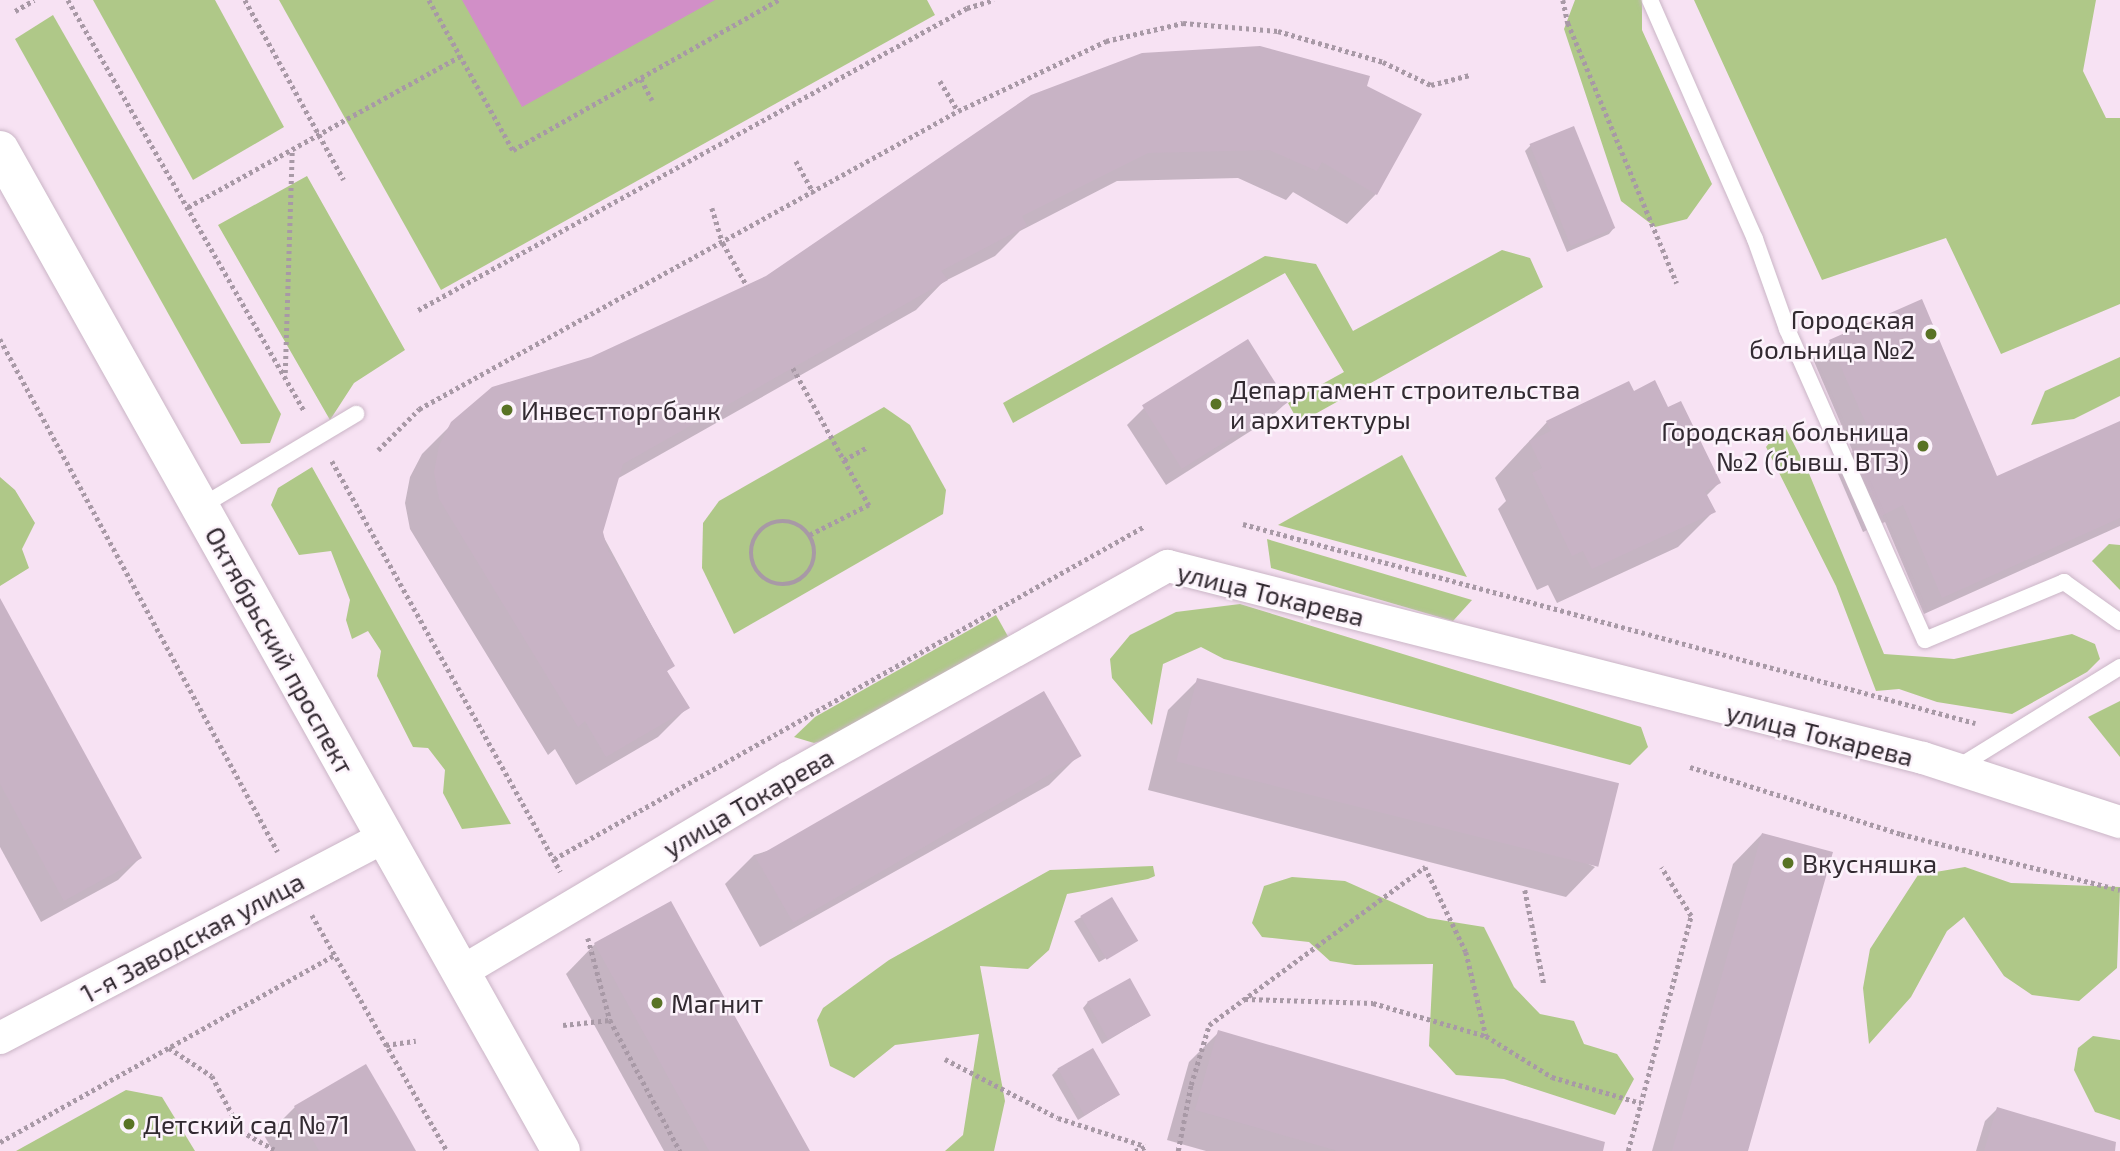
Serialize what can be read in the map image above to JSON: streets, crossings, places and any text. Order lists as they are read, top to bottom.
{
  "streets": {
    "main road": ["Октябрьский проспект"],
    "street": ["улица Токарева", "1-я Заводская улица"]
  },
  "crossings": [
    ["улица Токарева", "Октябрьский проспект"],
    ["Октябрьский проспект", "1-я Заводская улица"]
  ],
  "places": [
    "Городская больница №2",
    "Департамент строительства и архитектуры",
    "Инвестторгбанк",
    "Городская больница №2 (бывш. ВТЗ)",
    "Вкусняшка",
    "Магнит",
    "Детский сад №71"
  ]
}
